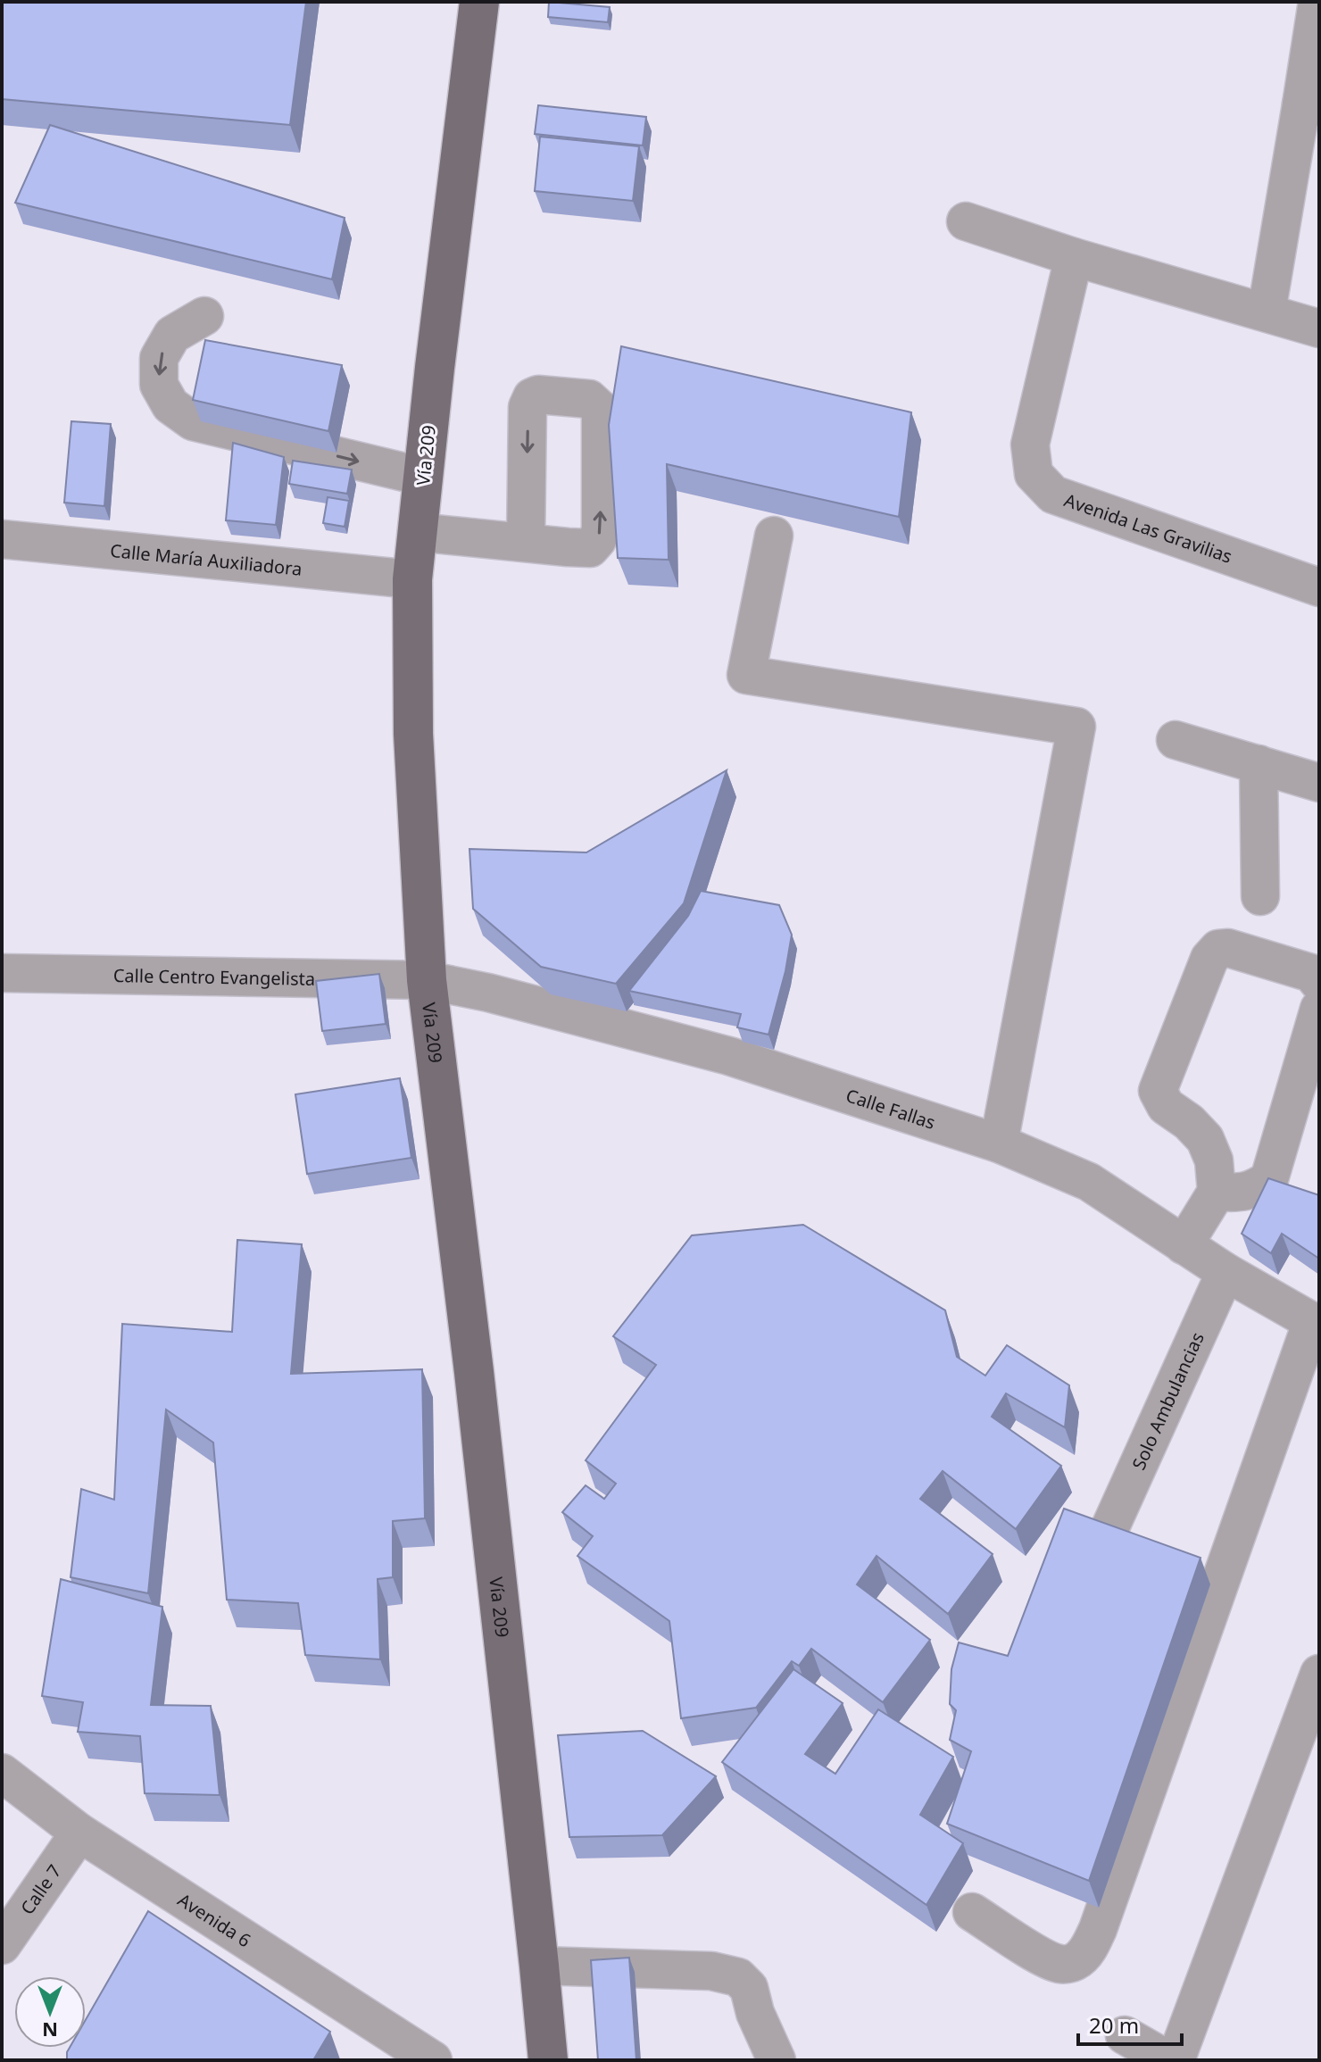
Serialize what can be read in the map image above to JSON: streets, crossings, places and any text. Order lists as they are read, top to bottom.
{
  "streets": {
    "main road": ["Vía 209"],
    "street": [
      "Avenida Las Gravilias",
      "Calle María Auxiliadora",
      "Calle Centro Evangelista",
      "Calle Fallas",
      "Solo Ambulancias",
      "Calle 7",
      "Avenida 6"
    ]
  },
  "crossings": [
    ["Vía 209", "Calle María Auxiliadora"],
    ["Vía 209", "Calle Centro Evangelista"],
    ["Vía 209", "Calle Fallas"],
    ["Calle Centro Evangelista", "Calle Fallas"],
    ["Calle Fallas", "Solo Ambulancias"],
    ["Calle 7", "Avenida 6"]
  ],
  "scale_bar": "20 m",
  "north": "bottom"
}
